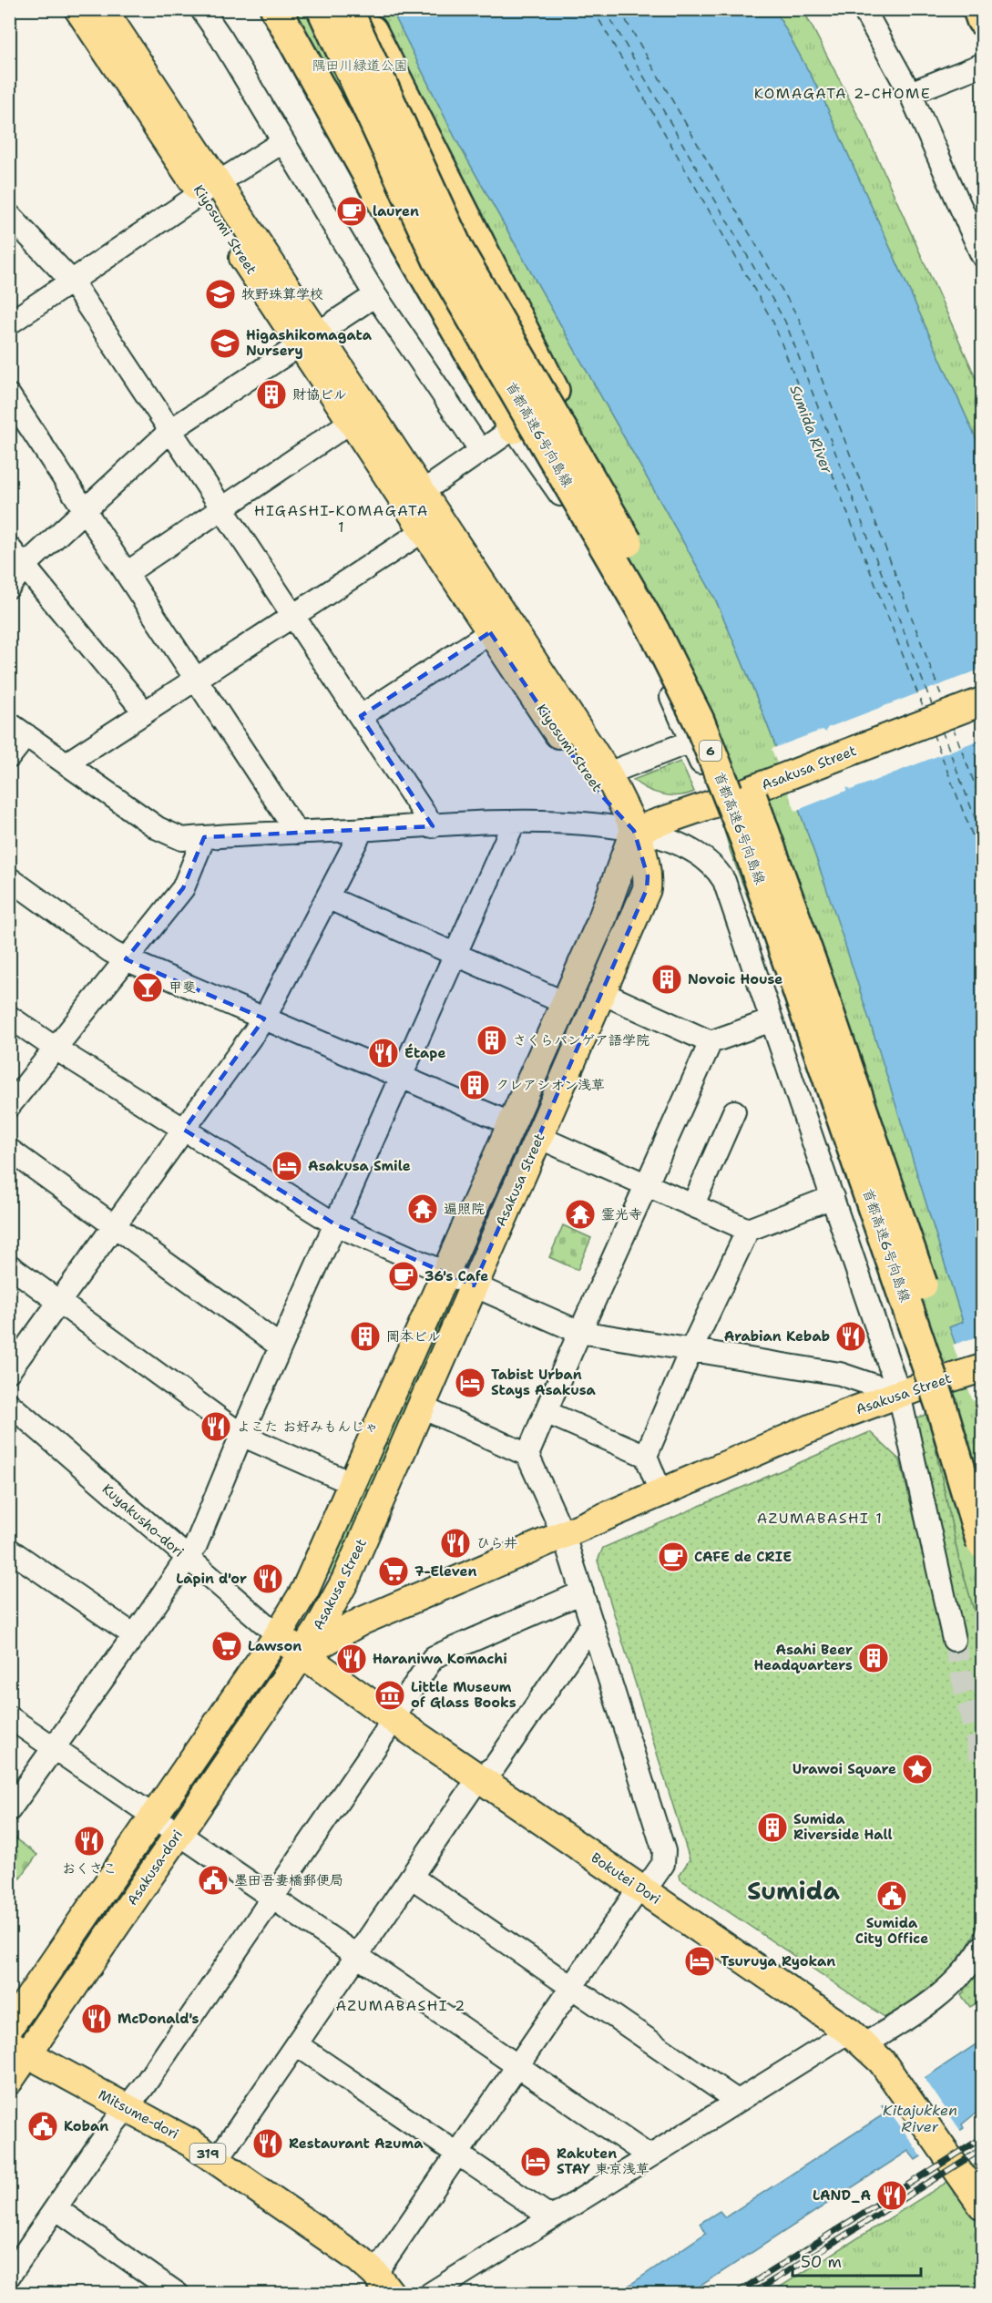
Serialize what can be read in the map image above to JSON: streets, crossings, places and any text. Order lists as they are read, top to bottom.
{
  "streets": {
    "highway": ["首都高速6号向島線", "6"],
    "main road": [
      "Kiyosumi Street",
      "Asakusa Street",
      "Asakusa-dori",
      "Bokutei Dori",
      "Mitsume-dori",
      "319"
    ],
    "street": ["Kuyakusho-dori"]
  },
  "crossings": [
    ["Kiyosumi Street", "Asakusa Street"],
    ["Asakusa Street", "Kuyakusho-dori"],
    ["Asakusa Street", "Asakusa-dori"],
    ["Asakusa Street", "Bokutei Dori"],
    ["Kuyakusho-dori", "Bokutei Dori"],
    ["Asakusa-dori", "Bokutei Dori"],
    ["Asakusa-dori", "Mitsume-dori"]
  ],
  "districts": [
    "KOMAGATA 2-CHOME",
    "HIGASHI-KOMAGATA 1",
    "AZUMABASHI 1",
    "Sumida",
    "AZUMABASHI 2"
  ],
  "water": ["Sumida River", "Kitajukken River"],
  "parks": ["隅田川緑道公園"],
  "places": {
    "cafe": ["lauren", "36's Cafe", "CAFE de CRIE"],
    "school or university": ["牧野珠算学校", "Higashikomagata Nursery"],
    "building": [
      "財協ビル",
      "Novoic House",
      "さくらパンゲア語学院",
      "クレアシオン浅草",
      "岡本ビル",
      "Asahi Beer Headquarters",
      "Sumida Riverside Hall"
    ],
    "bar": ["甲斐"],
    "restaurant": [
      "Étape",
      "Arabian Kebab",
      "よこた お好みもんじゃ",
      "ひら井",
      "Lapin d'or",
      "Haraniwa Komachi",
      "おくさこ",
      "McDonald's",
      "Restaurant Azuma",
      "LAND_A"
    ],
    "hotel": [
      "Asakusa Smile",
      "Tabist Urban Stays Asakusa",
      "Tsuruya Ryokan",
      "Rakuten STAY 東京浅草"
    ],
    "temple": ["遍照院", "霊光寺"],
    "supermarket": ["7-Eleven", "Lawson"],
    "museum": ["Little Museum of Glass Books"],
    "place": ["Urawoi Square"],
    "public building": ["墨田吾妻橋郵便局", "Sumida City Office", "Koban"]
  },
  "scale_bar": "50 m"
}
